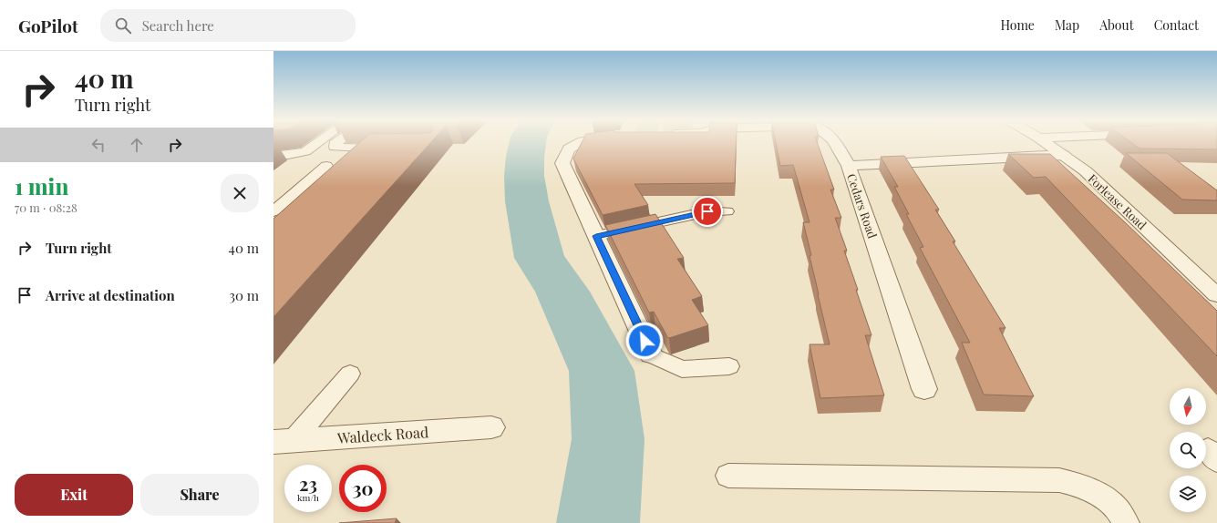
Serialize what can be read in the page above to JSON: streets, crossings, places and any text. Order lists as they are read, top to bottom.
{
  "streets": {
    "street": ["Forlease Road", "Cedars Road", "Waldeck Road"]
  },
  "crossings": [
    ["Forlease Road", "Cedars Road"]
  ],
  "north": "bottom",
  "page": {
    "header": "GoPilot",
    "search": "Search here",
    "nav": [
      "Home",
      "Map",
      "About",
      "Contact"
    ],
    "turn": ["40 m", "Turn right"],
    "heading": ["1 min", "70 m · 08:28"],
    "list": [
      {
        "name": "Turn right",
        "value": "40 m"
      },
      {
        "name": "Arrive at destination",
        "value": "30 m"
      }
    ],
    "speed": "23 km/h",
    "limit": "30",
    "buttons": ["Exit", "Share"]
  }
}
